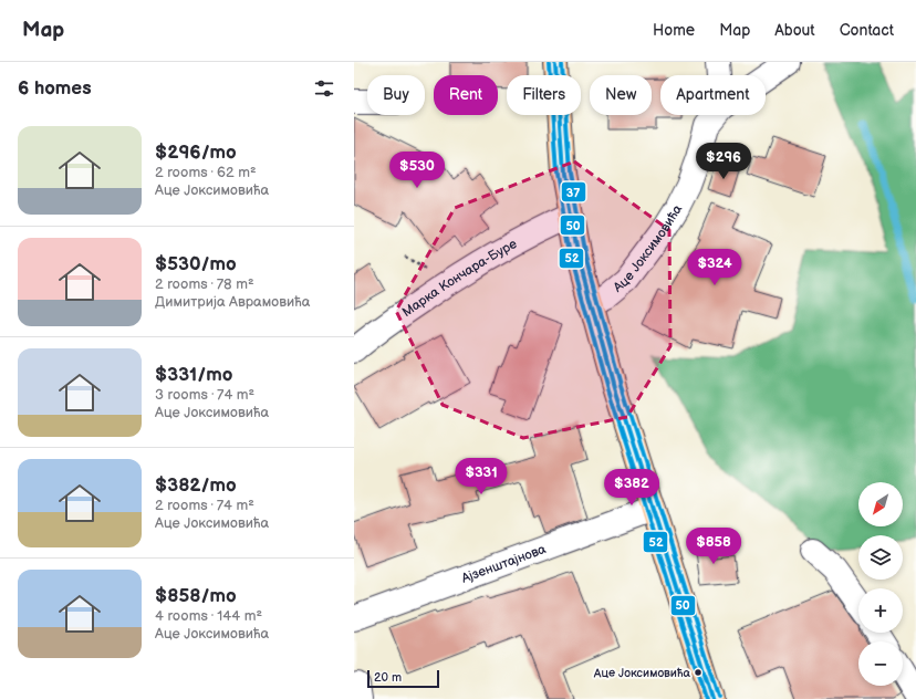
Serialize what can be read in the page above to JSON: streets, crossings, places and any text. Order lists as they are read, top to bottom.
{
  "streets": {
    "street": ["Аце Јоксимовића", "Марка Кончара-Буре", "Ајзенштајнова"]
  },
  "places": ["Аце Јоксимовића"],
  "lines": ["transit line 50", "transit line 52", "transit line 37"],
  "scale_bar": "20 m",
  "north": "bottom left",
  "page": {
    "header": "Map",
    "nav": [
      "Home",
      "Map",
      "About",
      "Contact"
    ],
    "heading": "6 homes",
    "chip": [
      "Buy",
      "Rent",
      "Filters",
      "New",
      "Apartment"
    ],
    "list": [
      {
        "name": "$296/mo",
        "note": "2 rooms · 62 m² · Аце Јоксимовића"
      },
      {
        "name": "$530/mo",
        "note": "2 rooms · 78 m² · Димитрија Аврамовића"
      },
      {
        "name": "$331/mo",
        "note": "3 rooms · 74 m² · Аце Јоксимовића"
      },
      {
        "name": "$382/mo",
        "note": "2 rooms · 74 m² · Аце Јоксимовића"
      },
      {
        "name": "$858/mo",
        "note": "4 rooms · 144 m² · Аце Јоксимовића"
      }
    ],
    "price": [
      "$296",
      "$530",
      "$324",
      "$331",
      "$382",
      "$858"
    ],
    "map_buttons": ["+", "−"],
    "scale": "20 m"
  }
}
